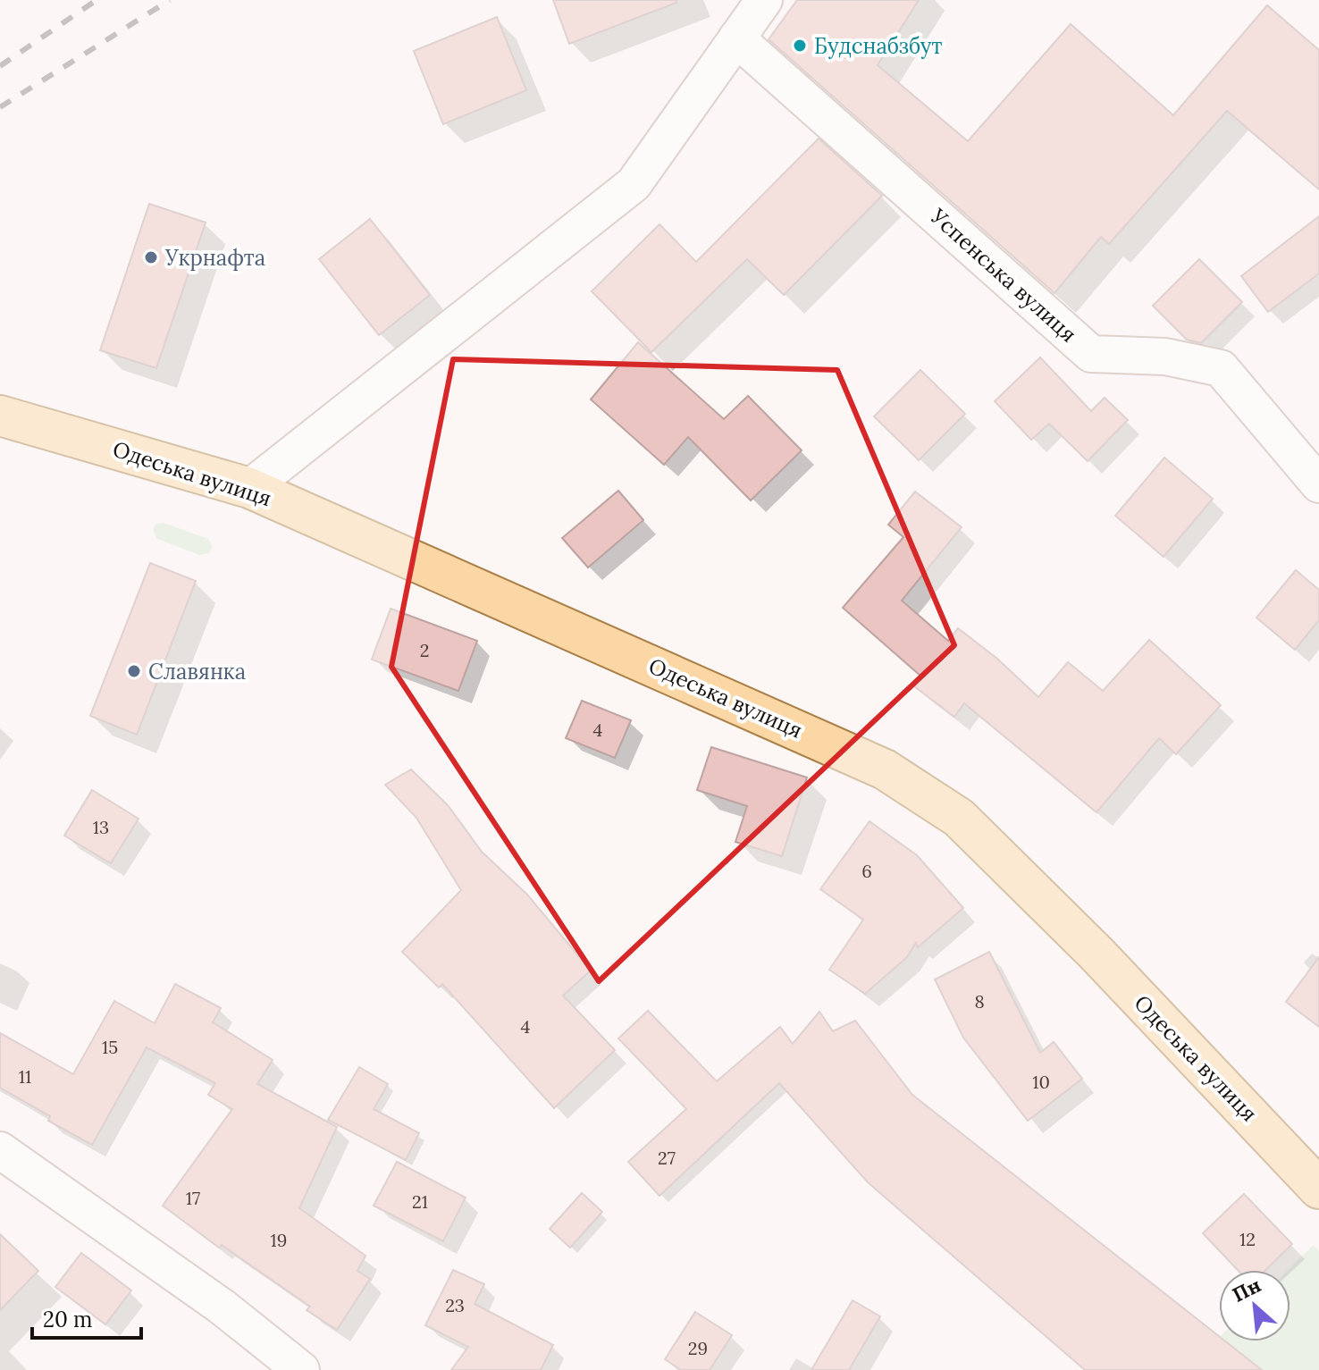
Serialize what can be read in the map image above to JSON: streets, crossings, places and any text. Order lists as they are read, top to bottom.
{
  "streets": {
    "main road": ["Одеська вулиця"],
    "street": ["Успенська вулиця"]
  },
  "places": ["Будснабзбут", "Укрнафта", "Славянка"],
  "house_numbers": [
    "2",
    "4",
    "13",
    "6",
    "8",
    "4",
    "15",
    "11",
    "10",
    "27",
    "17",
    "21",
    "12",
    "19",
    "23",
    "29"
  ],
  "scale_bar": "20 m",
  "north": "top left"
}
